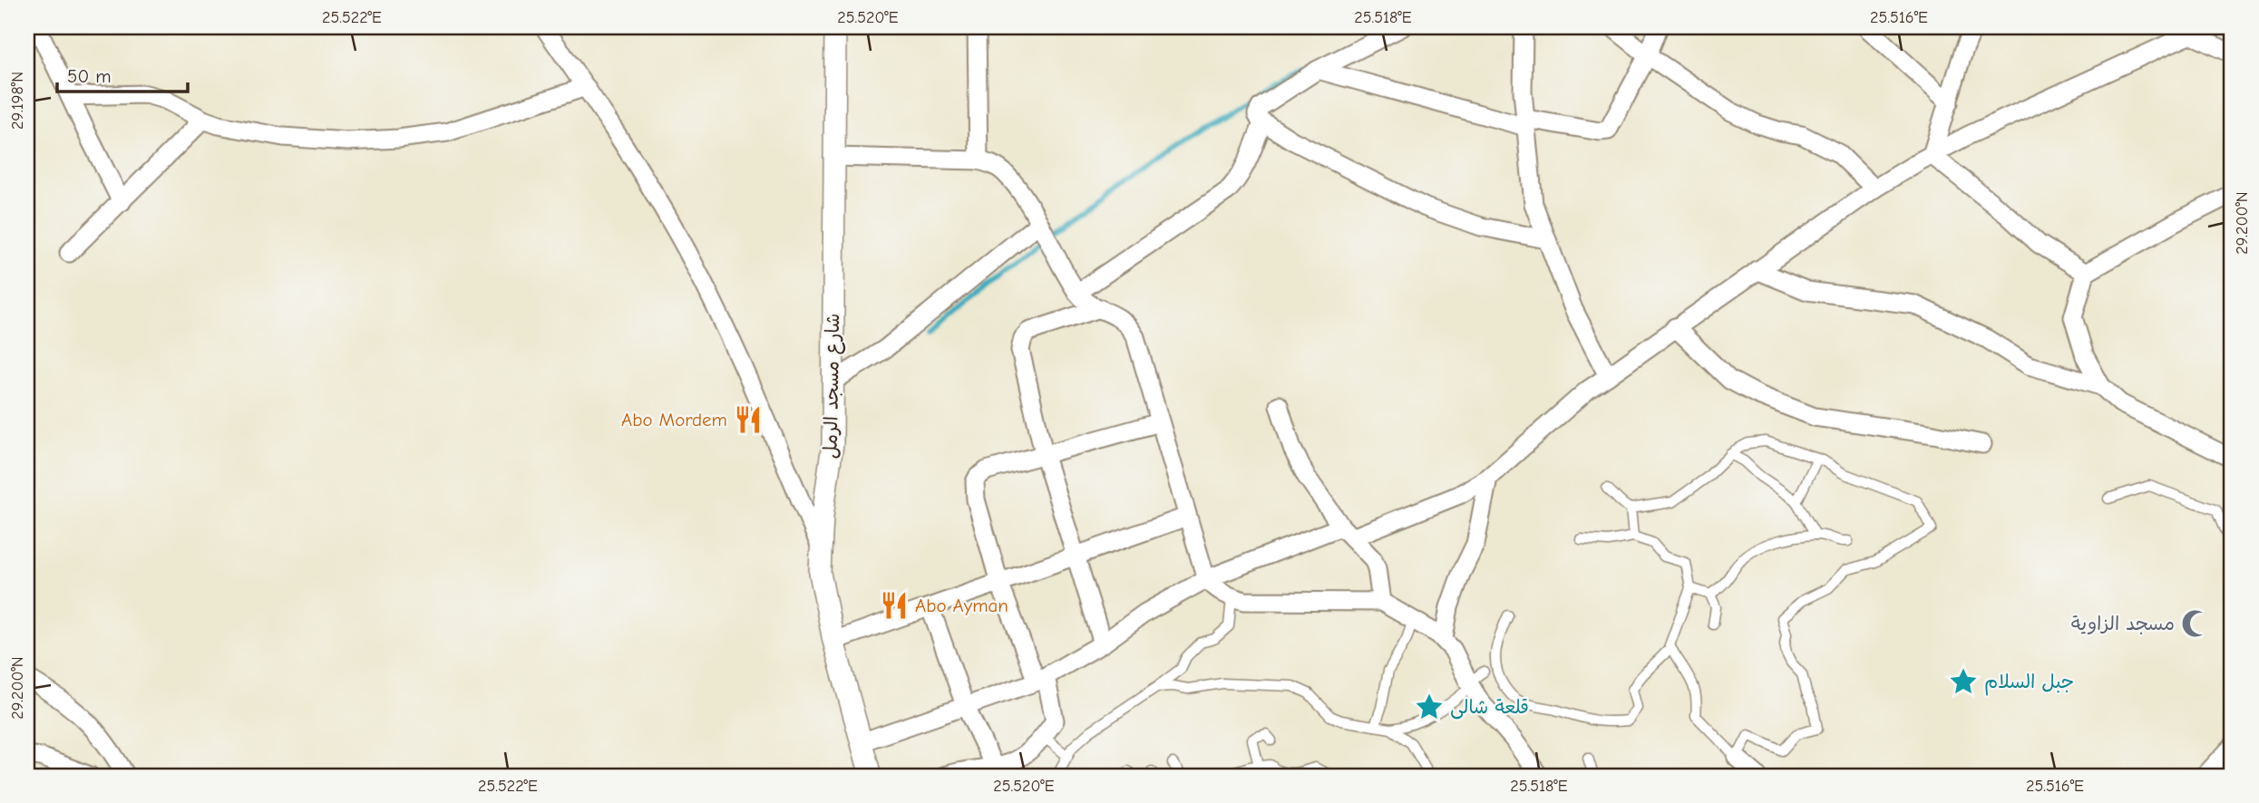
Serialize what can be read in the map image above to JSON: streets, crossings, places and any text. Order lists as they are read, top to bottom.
{
  "streets": {
    "street": ["شارع مسجد الرمل"]
  },
  "places": {
    "restaurant": ["Abo Mordem", "Abo Ayman"],
    "mosque": ["مسجد الزاوية"],
    "place": ["جبل السلام", "قلعة شالى"]
  },
  "scale_bar": "50 m",
  "coordinates": [
    "25.522°E",
    "25.520°E",
    "25.518°E",
    "25.516°E",
    "29.198°N",
    "29.200°N"
  ]
}
